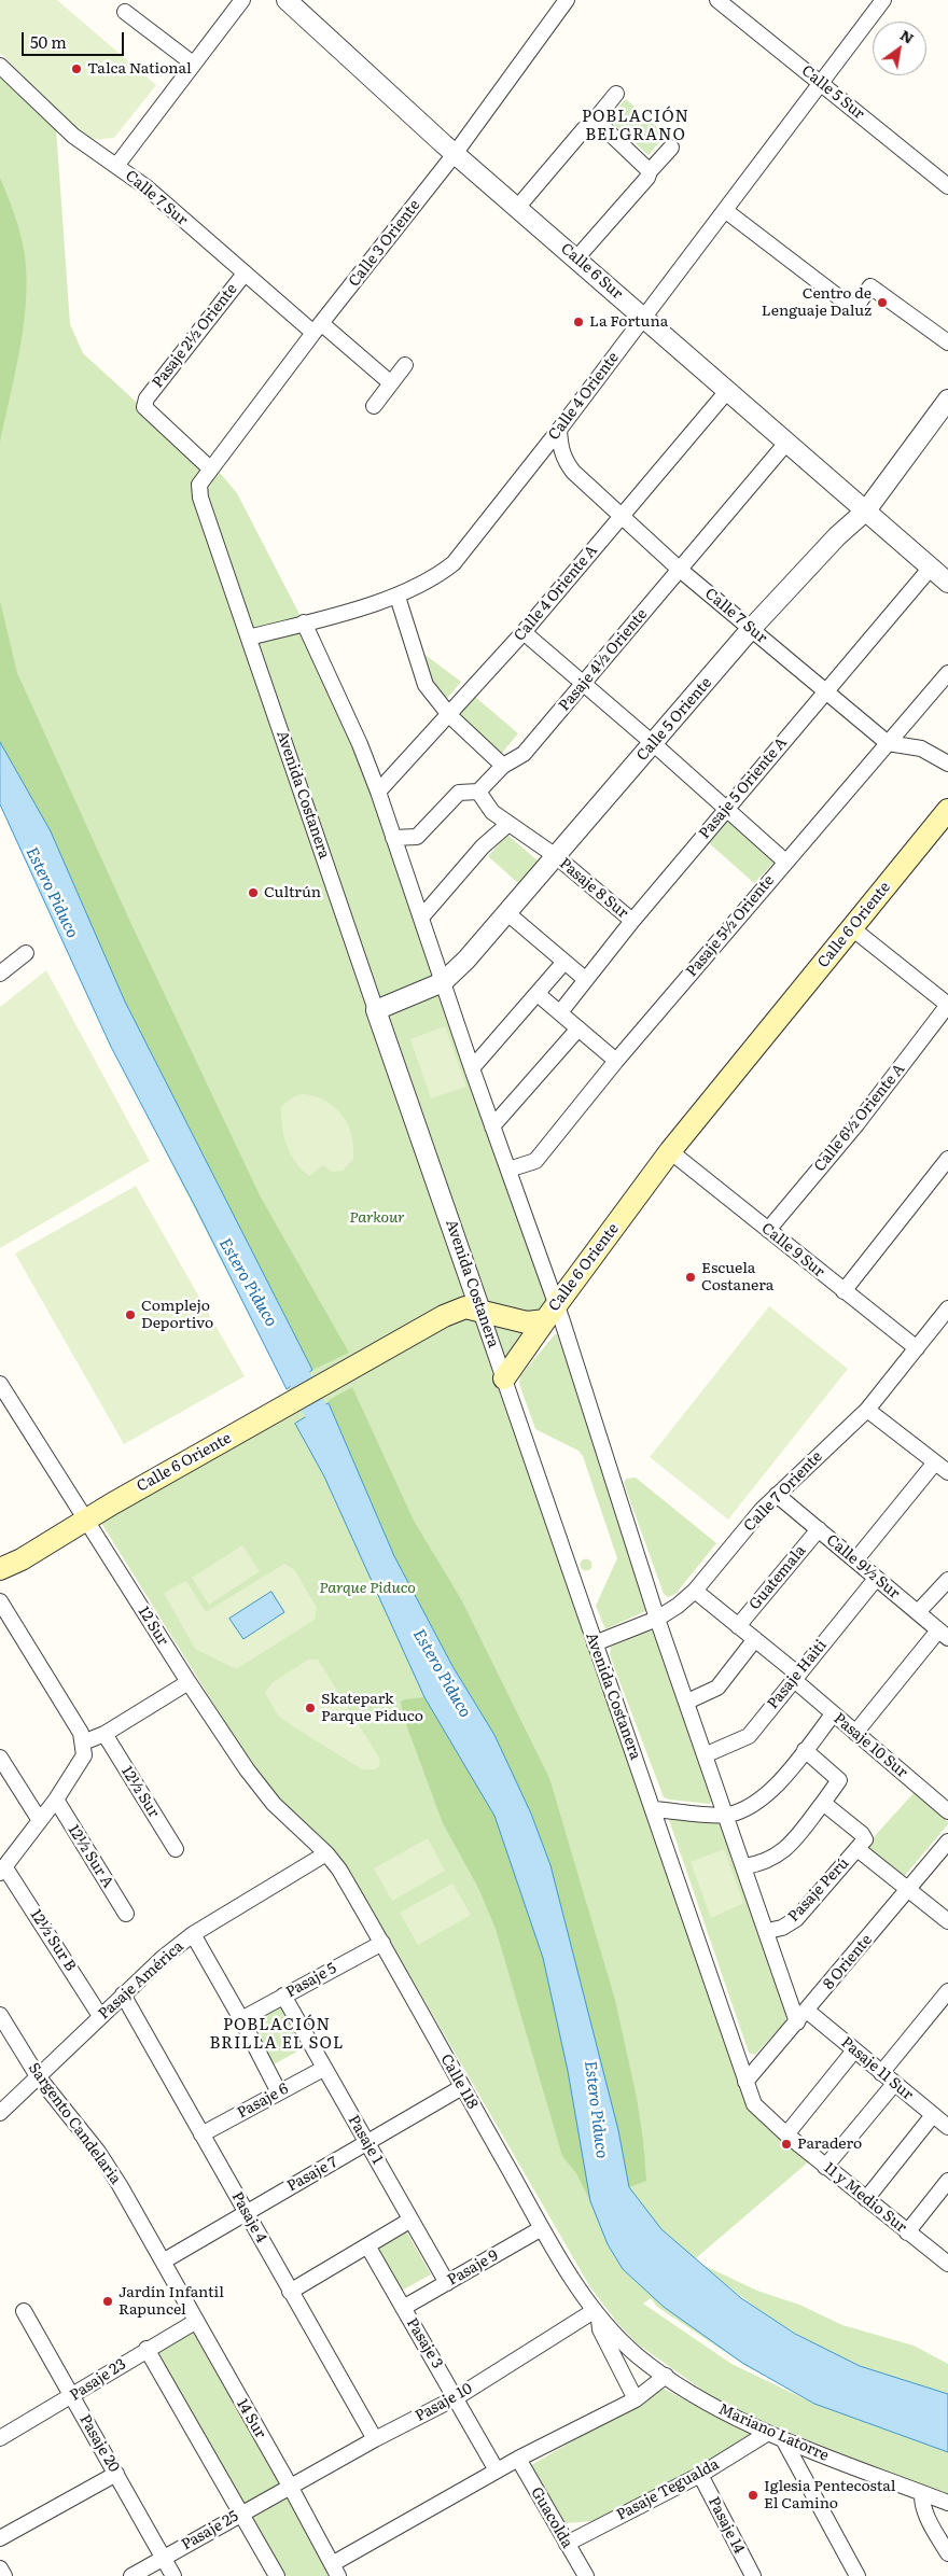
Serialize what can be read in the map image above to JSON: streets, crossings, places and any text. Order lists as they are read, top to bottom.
{
  "streets": {
    "main road": ["Calle 6 Oriente"],
    "street": [
      "Calle 5 Sur",
      "Calle 7 Sur",
      "Calle 3 Oriente",
      "Calle 6 Sur",
      "Pasaje 2½ Oriente",
      "Calle 4 Oriente",
      "Calle 4 Oriente A",
      "Pasaje 4½ Oriente",
      "Calle 5 Oriente",
      "Pasaje 5 Oriente A",
      "Avenida Costanera",
      "Pasaje 8 Sur",
      "Pasaje 5½ Oriente",
      "Calle 6½ Oriente A",
      "Calle 9 Sur",
      "Calle 7 Oriente",
      "Calle 9½ Sur",
      "Guatemala",
      "12 Sur",
      "Pasaje Haiti",
      "Pasaje 10 Sur",
      "12½ Sur",
      "12½ Sur A",
      "Pasaje Perú",
      "12½ Sur B",
      "8 Oriente",
      "Pasaje América",
      "Pasaje 5",
      "Pasaje 11 Sur",
      "Calle 118",
      "Pasaje 6",
      "Sargento Candelaria",
      "Pasaje 1",
      "Pasaje 7",
      "11 y Medio Sur",
      "Pasaje 4",
      "Pasaje 9",
      "Pasaje 3",
      "Pasaje 23",
      "Pasaje 10",
      "14 Sur",
      "Mariano Latorre",
      "Pasaje 20",
      "Pasaje Tegualda",
      "Guacolda",
      "Pasaje 14",
      "Pasaje 25"
    ]
  },
  "crossings": [
    ["Calle 5 Sur", "Calle 4 Oriente"],
    ["Calle 7 Sur", "Calle 3 Oriente"],
    ["Calle 7 Sur", "Pasaje 2½ Oriente"],
    ["Calle 7 Sur", "Calle 4 Oriente"],
    ["Calle 7 Sur", "Calle 4 Oriente A"],
    ["Calle 7 Sur", "Pasaje 4½ Oriente"],
    ["Calle 7 Sur", "Calle 5 Oriente"],
    ["Calle 7 Sur", "Pasaje 5 Oriente A"],
    ["Calle 7 Sur", "Pasaje 5½ Oriente"],
    ["Calle 3 Oriente", "Calle 6 Sur"],
    ["Calle 3 Oriente", "Pasaje 2½ Oriente"],
    ["Calle 3 Oriente", "Avenida Costanera"],
    ["Calle 6 Sur", "Calle 4 Oriente"],
    ["Calle 6 Sur", "Calle 4 Oriente A"],
    ["Calle 6 Sur", "Pasaje 4½ Oriente"],
    ["Calle 6 Sur", "Calle 5 Oriente"],
    ["Calle 6 Sur", "Pasaje 5 Oriente A"],
    ["Calle 4 Oriente", "Avenida Costanera"],
    ["Pasaje 4½ Oriente", "Pasaje 8 Sur"],
    ["Calle 5 Oriente", "Avenida Costanera"],
    ["Calle 5 Oriente", "Pasaje 8 Sur"],
    ["Pasaje 5 Oriente A", "Pasaje 8 Sur"],
    ["Avenida Costanera", "Calle 6 Oriente"],
    ["Avenida Costanera", "Calle 7 Oriente"],
    ["Avenida Costanera", "8 Oriente"],
    ["Avenida Costanera", "11 y Medio Sur"],
    ["Calle 6 Oriente", "Calle 9 Sur"],
    ["Calle 6 Oriente", "12 Sur"],
    ["Calle 6½ Oriente A", "Calle 9 Sur"],
    ["Calle 9 Sur", "Calle 7 Oriente"],
    ["Calle 7 Oriente", "Calle 9½ Sur"],
    ["Calle 7 Oriente", "Pasaje 10 Sur"],
    ["Calle 9½ Sur", "Guatemala"],
    ["Calle 9½ Sur", "Pasaje Haiti"],
    ["Guatemala", "Pasaje 10 Sur"],
    ["12 Sur", "Pasaje América"],
    ["12 Sur", "Calle 118"],
    ["Pasaje Haiti", "Pasaje 10 Sur"],
    ["12½ Sur B", "Pasaje América"],
    ["8 Oriente", "Pasaje 11 Sur"],
    ["8 Oriente", "11 y Medio Sur"],
    ["Pasaje América", "Calle 118"],
    ["Pasaje América", "Sargento Candelaria"],
    ["Pasaje América", "Pasaje 4"],
    ["Pasaje 5", "Calle 118"],
    ["Pasaje 5", "Pasaje 1"],
    ["Calle 118", "Pasaje 7"],
    ["Calle 118", "Pasaje 9"],
    ["Calle 118", "Pasaje 10"],
    ["Calle 118", "Mariano Latorre"],
    ["Pasaje 6", "Pasaje 1"],
    ["Pasaje 6", "Pasaje 4"],
    ["Sargento Candelaria", "Pasaje 7"],
    ["Sargento Candelaria", "14 Sur"],
    ["Pasaje 1", "Pasaje 7"],
    ["Pasaje 1", "Pasaje 9"],
    ["Pasaje 7", "Pasaje 4"],
    ["Pasaje 7", "14 Sur"],
    ["Pasaje 4", "Pasaje 10"],
    ["Pasaje 9", "Pasaje 3"],
    ["Pasaje 3", "Pasaje 10"],
    ["Pasaje 23", "14 Sur"],
    ["Pasaje 23", "Pasaje 20"],
    ["Pasaje 10", "14 Sur"],
    ["Pasaje 10", "Mariano Latorre"],
    ["Pasaje 10", "Pasaje 25"],
    ["14 Sur", "Pasaje 25"],
    ["Mariano Latorre", "Pasaje Tegualda"],
    ["Pasaje 20", "Pasaje 25"],
    ["Pasaje Tegualda", "Guacolda"],
    ["Pasaje Tegualda", "Pasaje 14"]
  ],
  "districts": ["POBLACIÓN BELGRANO", "POBLACIÓN BRILLA EL SOL"],
  "water": ["Estero Piduco"],
  "parks": ["Parkour", "Parque Piduco"],
  "places": [
    "Talca National",
    "Centro de Lenguaje Daluz",
    "La Fortuna",
    "Cultrún",
    "Escuela Costanera",
    "Complejo Deportivo",
    "Skatepark Parque Piduco",
    "Paradero",
    "Jardín Infantil Rapuncel",
    "Iglesia Pentecostal El Camino"
  ],
  "scale_bar": "50 m",
  "north": "top right"
}
